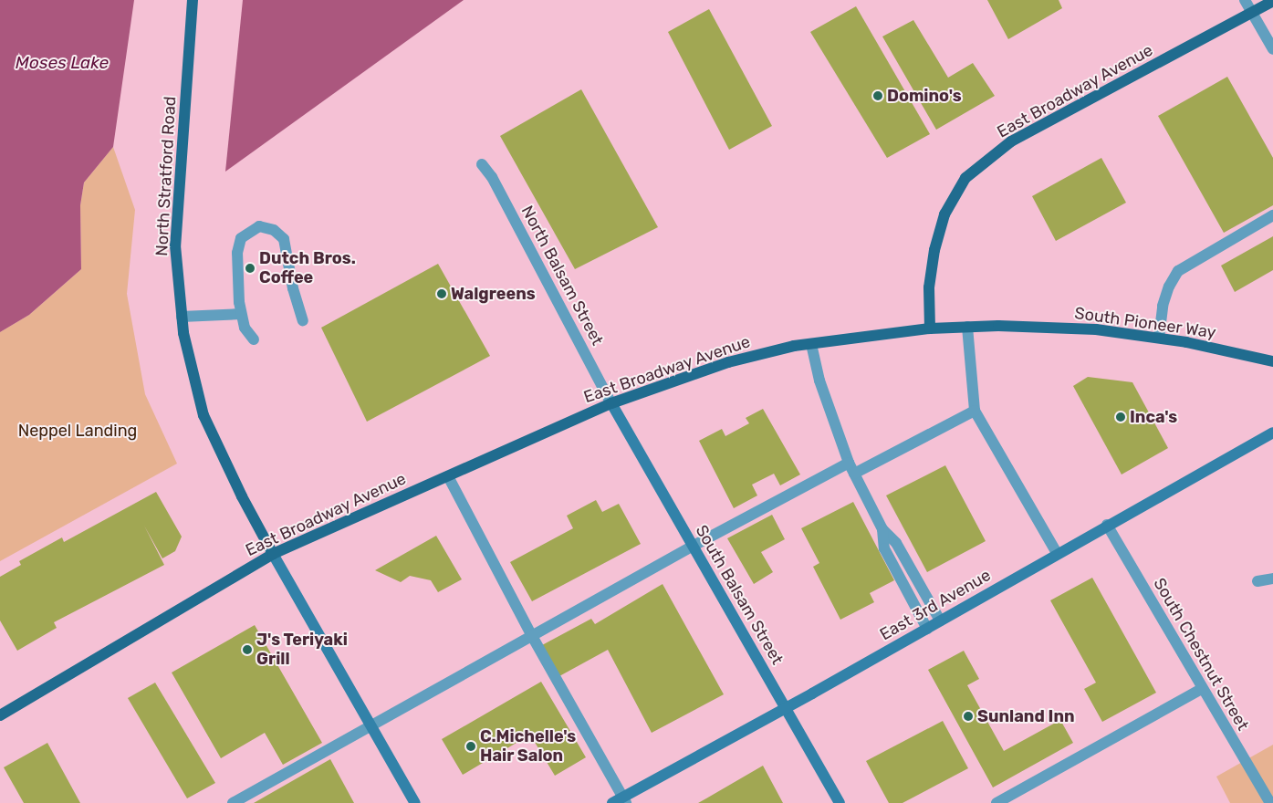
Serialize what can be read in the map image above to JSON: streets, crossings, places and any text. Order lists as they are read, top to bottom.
{
  "streets": {
    "main road": [
      "East Broadway Avenue",
      "North Stratford Road",
      "South Pioneer Way",
      "South Balsam Street",
      "East 3rd Avenue"
    ],
    "street": ["North Balsam Street", "South Chestnut Street"]
  },
  "crossings": [
    ["East Broadway Avenue", "North Stratford Road"],
    ["East Broadway Avenue", "North Balsam Street"],
    ["East Broadway Avenue", "South Pioneer Way"],
    ["East Broadway Avenue", "South Balsam Street"],
    ["North Balsam Street", "South Balsam Street"],
    ["South Balsam Street", "East 3rd Avenue"],
    ["East 3rd Avenue", "South Chestnut Street"]
  ],
  "water": ["Moses Lake"],
  "parks": ["Neppel Landing"],
  "places": [
    "Domino's",
    "Dutch Bros. Coffee",
    "Walgreens",
    "Inca's",
    "J's Teriyaki Grill",
    "Sunland Inn",
    "C.Michelle's Hair Salon"
  ]
}
